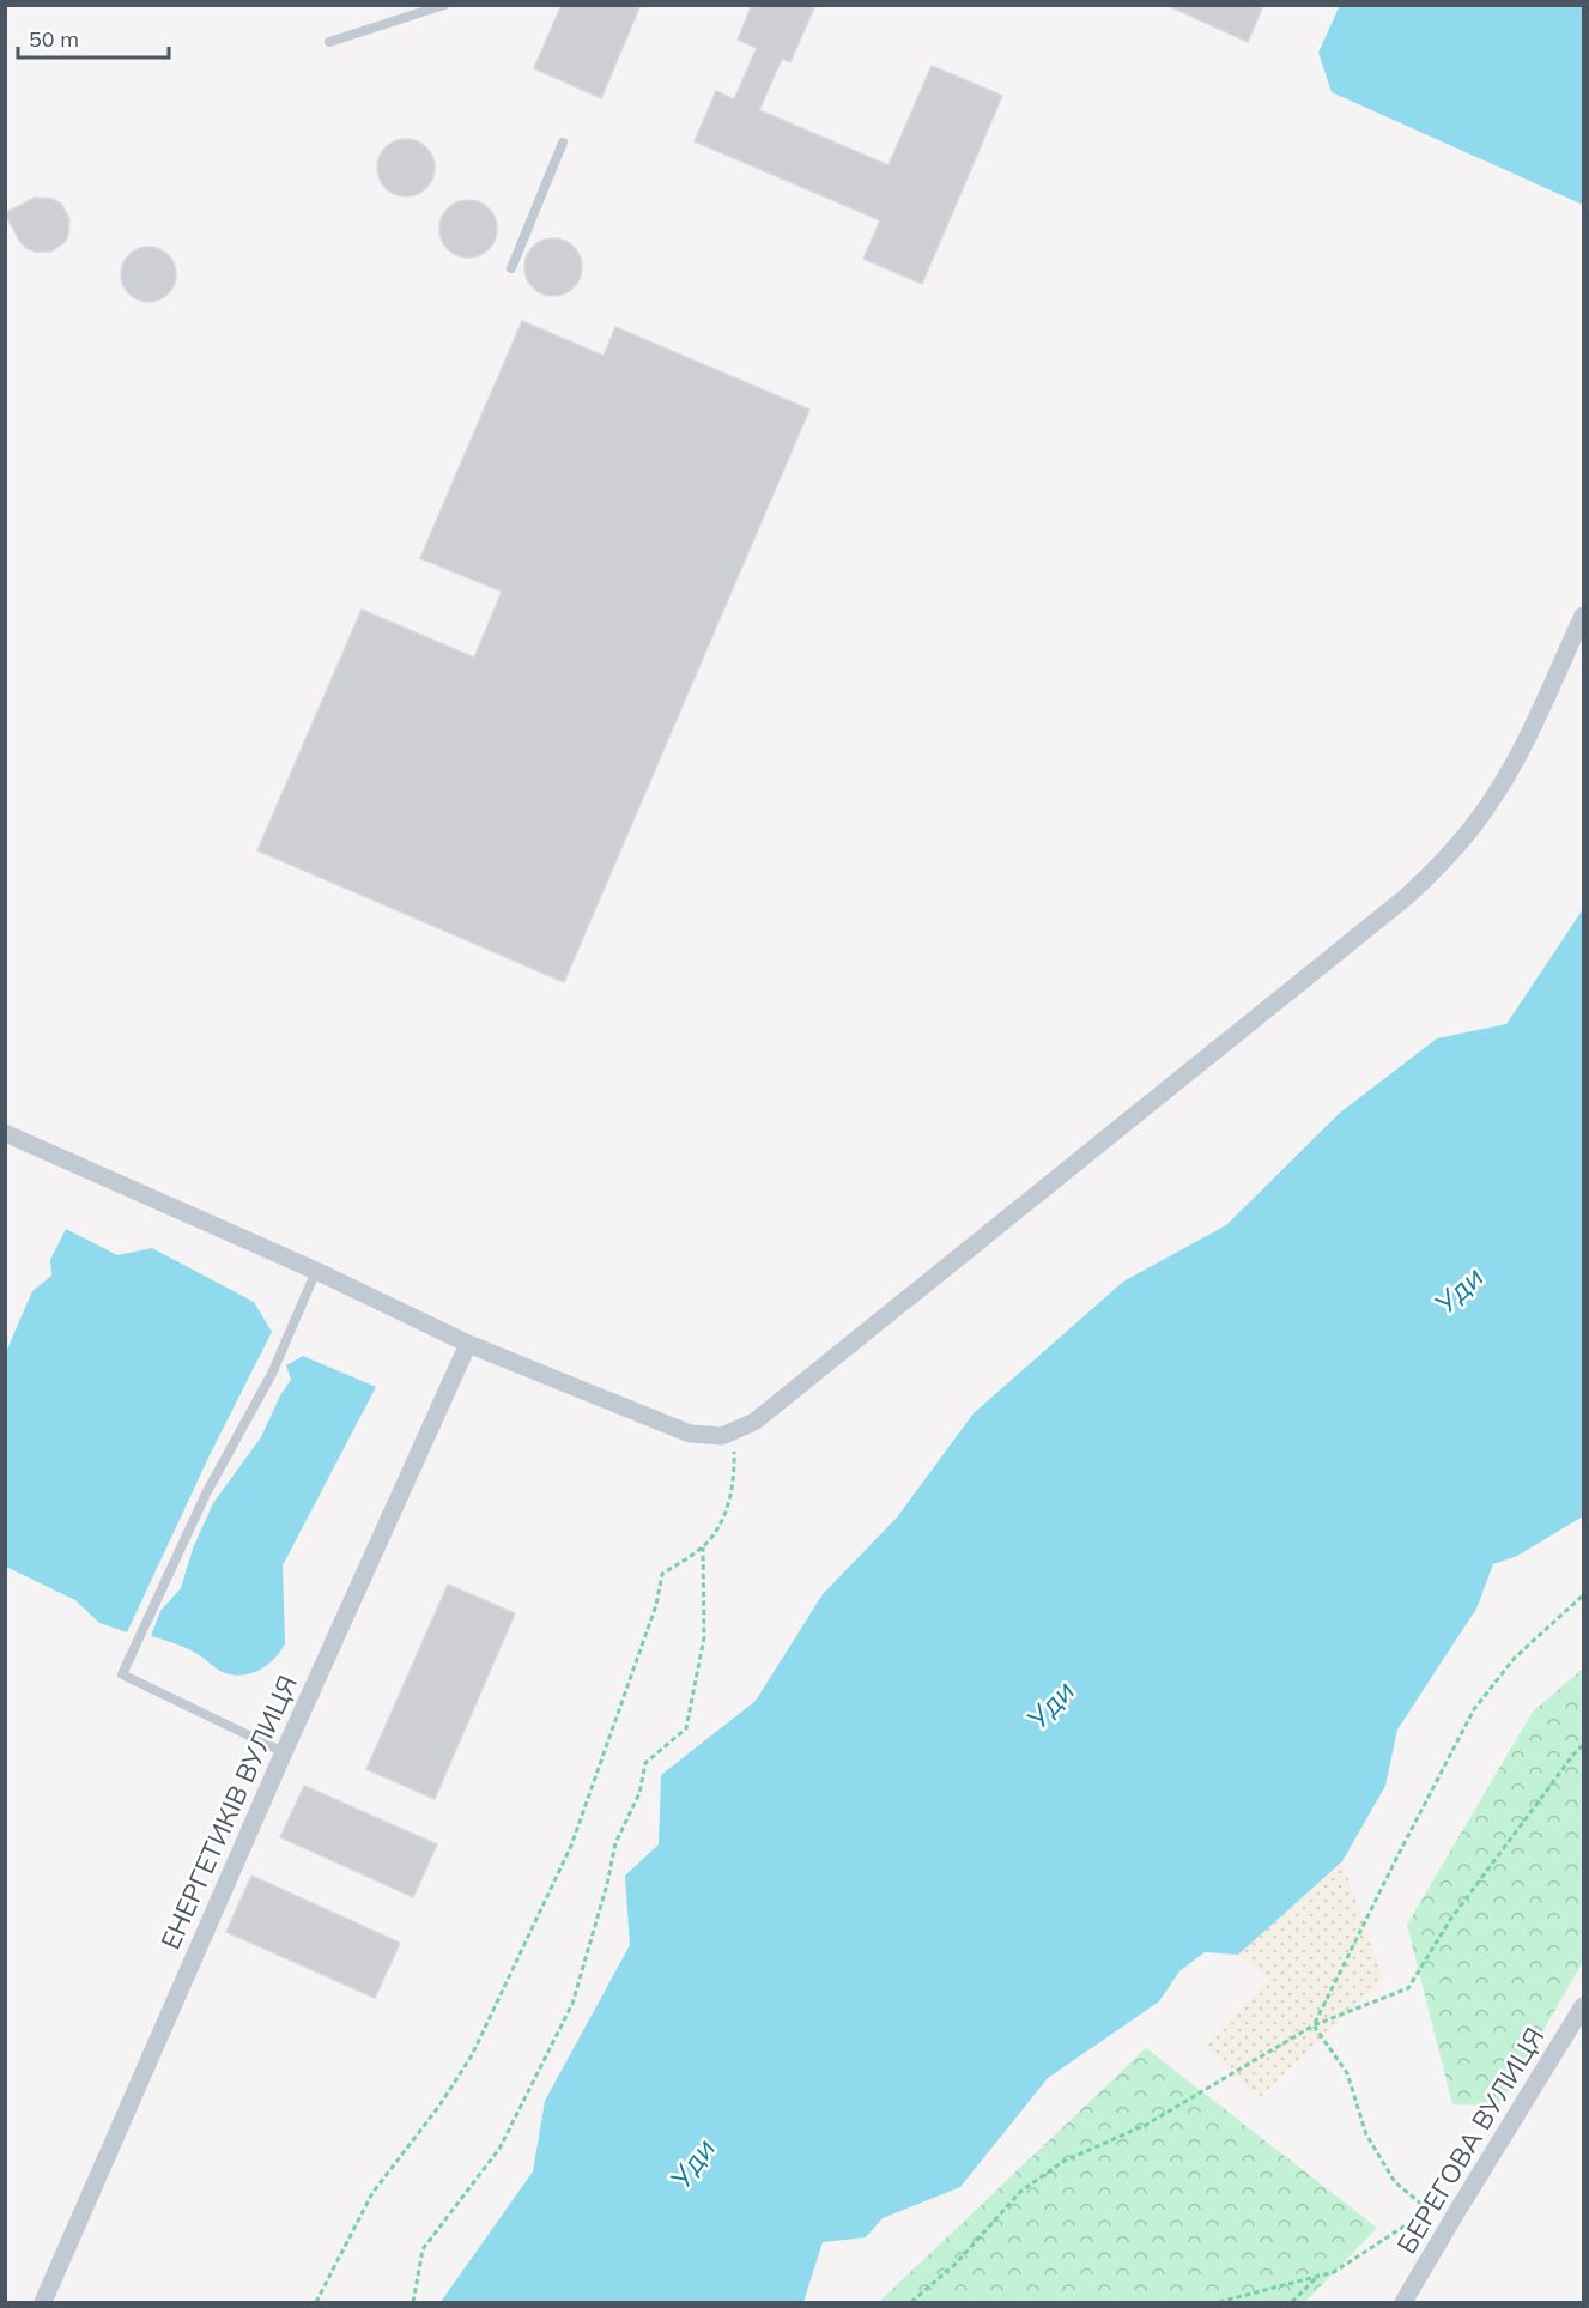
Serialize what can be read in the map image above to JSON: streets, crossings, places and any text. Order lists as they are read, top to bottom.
{
  "streets": {
    "street": ["ЕНЕРГЕТИКІВ ВУЛИЦЯ", "БЕРЕГОВА ВУЛИЦЯ"]
  },
  "water": ["Уди"],
  "scale_bar": "50 m"
}
